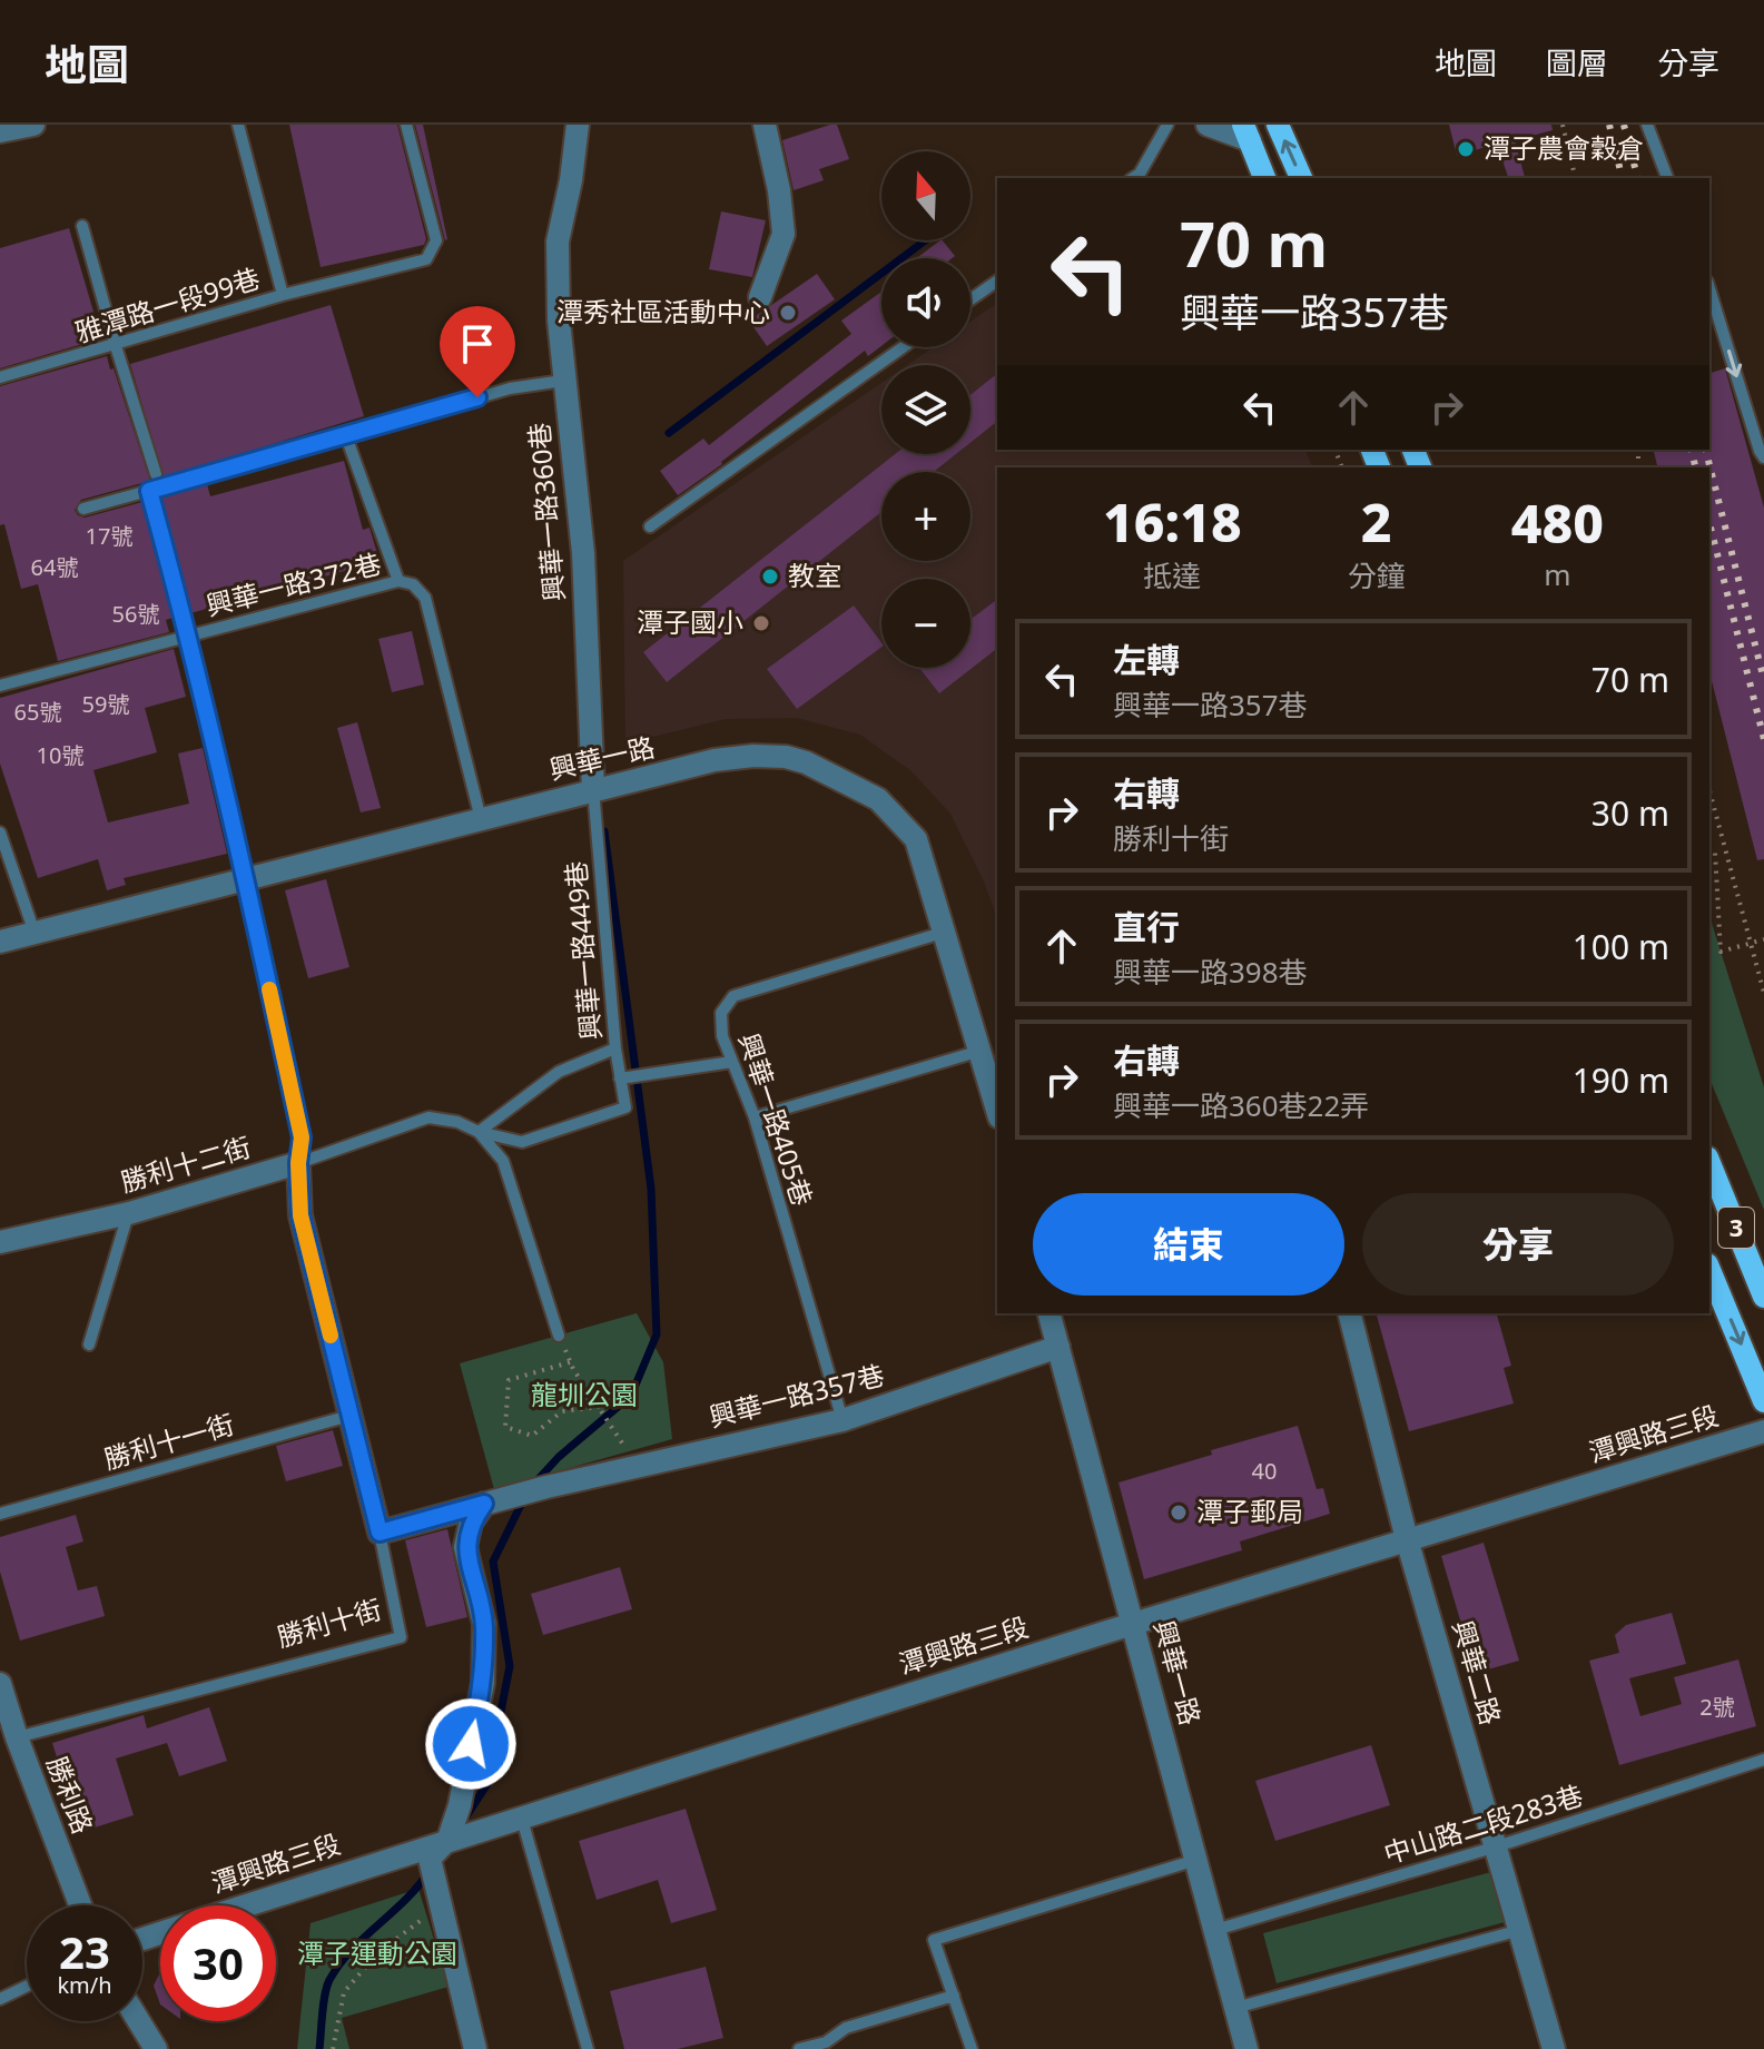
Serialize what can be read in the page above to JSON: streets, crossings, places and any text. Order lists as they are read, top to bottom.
{
  "streets": {
    "main road": ["3"],
    "street": [
      "興華一路360巷",
      "興華一路",
      "勝利十二街",
      "興華一路357巷",
      "潭興路三段",
      "勝利十街",
      "興華二路",
      "勝利路"
    ],
    "lane": [
      "雅潭路一段99巷",
      "興華一路372巷",
      "興華一路449巷",
      "興華一路405巷",
      "勝利十一街",
      "中山路二段283巷"
    ]
  },
  "crossings": [
    ["興華一路360巷", "興華一路"],
    ["興華一路360巷", "興華一路449巷"],
    ["興華一路372巷", "興華一路"],
    ["興華一路", "興華一路449巷"],
    ["興華一路", "興華一路405巷"],
    ["興華一路", "興華一路357巷"],
    ["興華一路", "潭興路三段"],
    ["興華一路", "中山路二段283巷"],
    ["興華一路449巷", "勝利十二街"],
    ["興華一路405巷", "興華一路357巷"],
    ["勝利十二街", "勝利十街"],
    ["潭興路三段", "興華二路"],
    ["勝利十一街", "勝利十街"],
    ["勝利十街", "勝利路"],
    ["興華二路", "中山路二段283巷"]
  ],
  "parks": ["龍圳公園", "潭子運動公園"],
  "places": [
    "潭子農會穀倉",
    "潭秀社區活動中心",
    "教室",
    "潭子國小",
    "潭子郵局"
  ],
  "house_numbers": [
    "17號",
    "64號",
    "56號",
    "59號",
    "65號",
    "10號",
    "40",
    "2號"
  ],
  "north": "top",
  "page": {
    "header": "地圖",
    "nav": ["地圖", "圖層", "分享"],
    "map_buttons": ["+", "−"],
    "turn": ["70 m", "興華一路357巷"],
    "eta": [
      "16:18",
      "抵達",
      "2",
      "分鐘",
      "480",
      "m"
    ],
    "list": [
      {
        "name": "左轉",
        "note": "興華一路357巷",
        "value": "70 m"
      },
      {
        "name": "右轉",
        "note": "勝利十街",
        "value": "30 m"
      },
      {
        "name": "直行",
        "note": "興華一路398巷",
        "value": "100 m"
      },
      {
        "name": "右轉",
        "note": "興華一路360巷22弄",
        "value": "190 m"
      }
    ],
    "buttons": ["結束", "分享"],
    "speed": "23 km/h",
    "limit": "30"
  }
}
